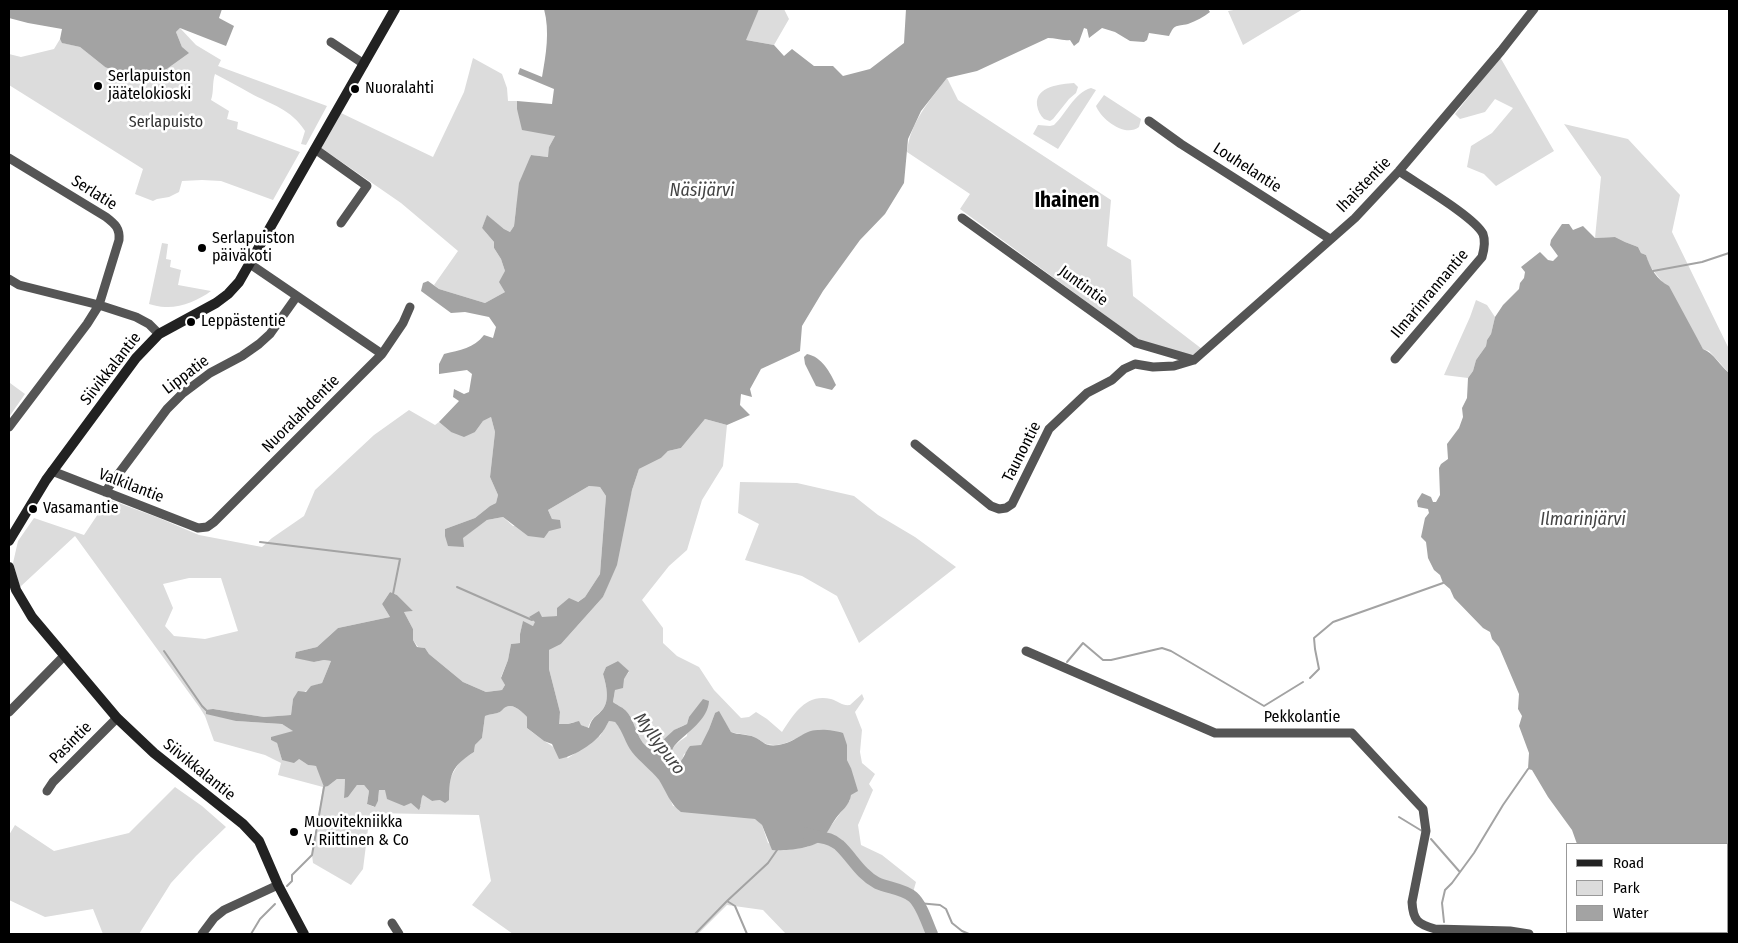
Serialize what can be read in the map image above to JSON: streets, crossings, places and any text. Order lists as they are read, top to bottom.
{
  "streets": {
    "main road": ["Siivikkalantie"],
    "street": [
      "Louhelantie",
      "Ihaistentie",
      "Serlatie",
      "Juntintie",
      "Ilmarinrannantie",
      "Lippatie",
      "Nuoralahdentie",
      "Taunontie",
      "Valkilantie",
      "Pekkolantie",
      "Pasintie"
    ]
  },
  "crossings": [
    ["Louhelantie", "Ihaistentie"],
    ["Ihaistentie", "Juntintie"],
    ["Ihaistentie", "Ilmarinrannantie"],
    ["Ihaistentie", "Taunontie"],
    ["Juntintie", "Taunontie"],
    ["Siivikkalantie", "Valkilantie"],
    ["Siivikkalantie", "Pasintie"],
    ["Lippatie", "Valkilantie"],
    ["Nuoralahdentie", "Valkilantie"]
  ],
  "districts": ["Ihainen"],
  "water": ["Näsijärvi", "Ilmarinjärvi", "Myllypuro"],
  "parks": ["Serlapuisto"],
  "places": [
    "Serlapuiston jäätelokioski",
    "Nuoralahti",
    "Serlapuiston päiväkoti",
    "Leppästentie",
    "Vasamantie",
    "Muovitekniikka V. Riittinen & Co"
  ],
  "legend": ["Road", "Park", "Water"]
}
